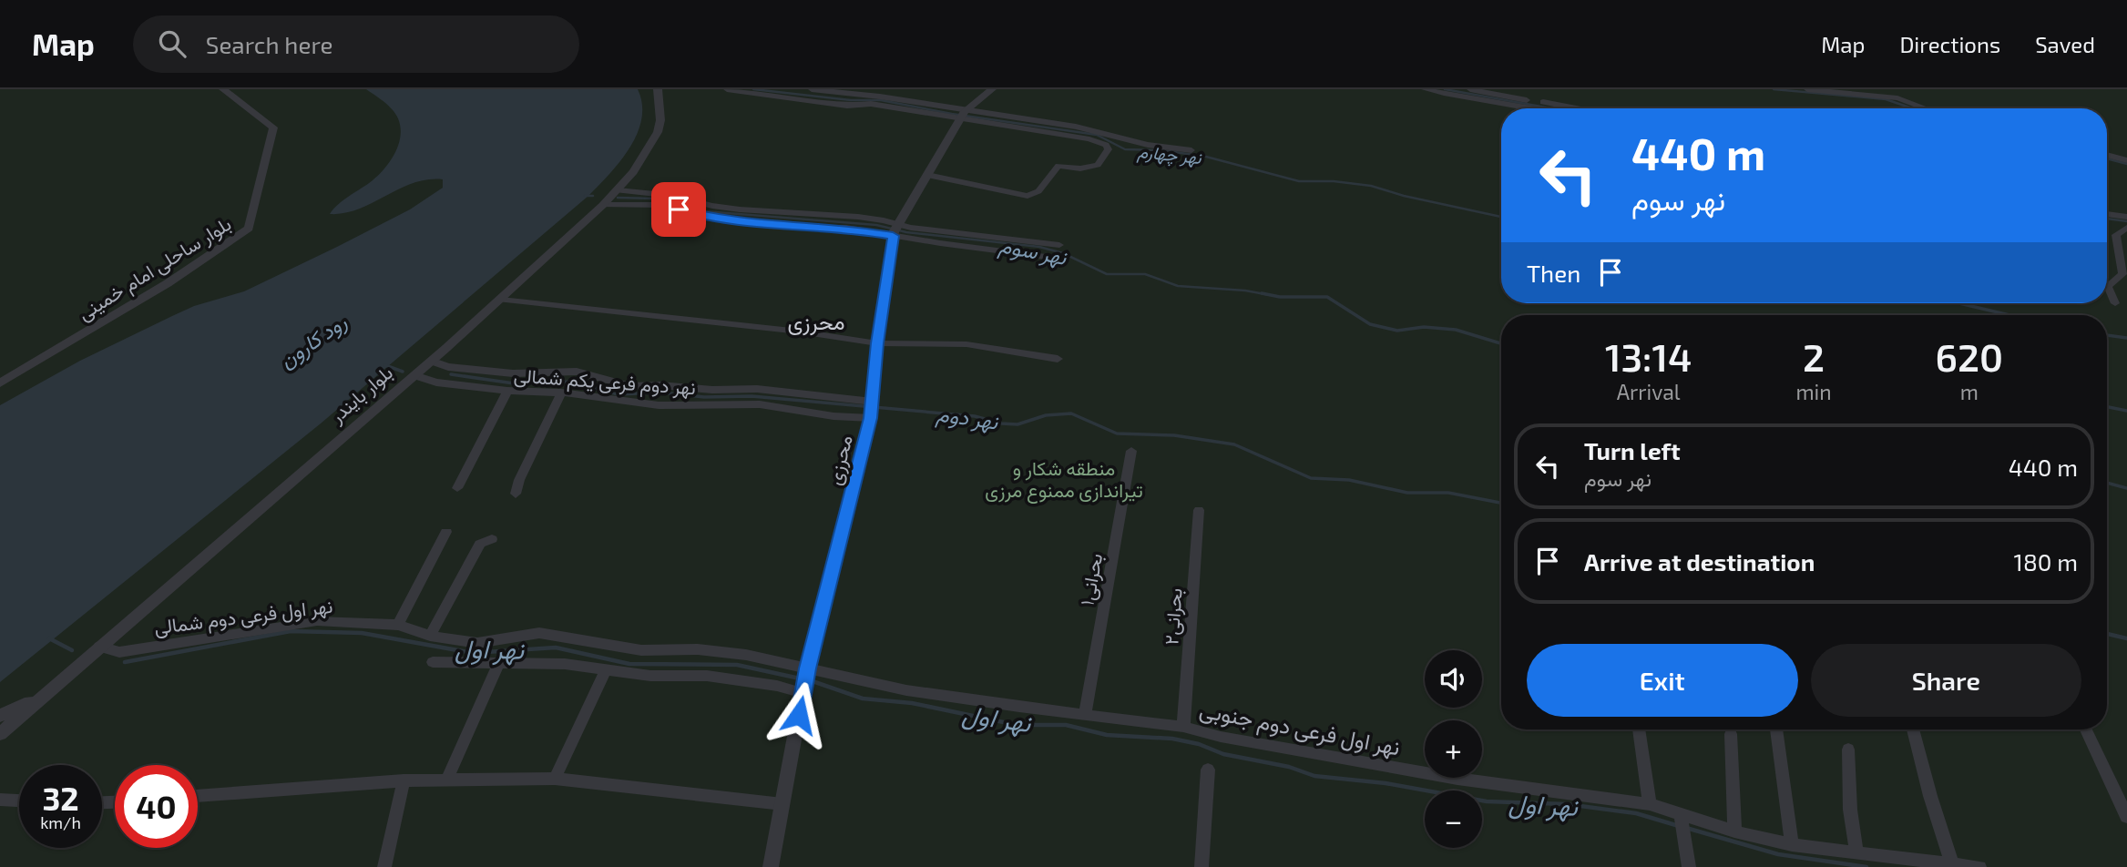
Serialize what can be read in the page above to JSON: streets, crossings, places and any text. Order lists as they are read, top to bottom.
{
  "streets": {
    "street": [
      "بلوار ساحلی امام خمینی",
      "نهر دوم فرعی یکم شمالی",
      "بلوار بایندر",
      "محرزی",
      "بحرانی۱",
      "نهر اول فرعی دوم شمالی",
      "بحرانی۲",
      "نهر اول فرعی دوم جنوبی"
    ]
  },
  "crossings": [
    ["نهر دوم فرعی یکم شمالی", "بلوار بایندر"],
    ["نهر دوم فرعی یکم شمالی", "محرزی"],
    ["بلوار بایندر", "نهر اول فرعی دوم شمالی"],
    ["محرزی", "نهر اول فرعی دوم شمالی"],
    ["محرزی", "نهر اول فرعی دوم جنوبی"],
    ["بحرانی۱", "نهر اول فرعی دوم جنوبی"],
    ["نهر اول فرعی دوم شمالی", "نهر اول فرعی دوم جنوبی"],
    ["بحرانی۲", "نهر اول فرعی دوم جنوبی"]
  ],
  "districts": ["محرزی"],
  "water": [
    "نهر چهارم",
    "نهر سوم",
    "رود کارون",
    "نهر دوم",
    "نهر اول"
  ],
  "parks": ["منطقه شکار و تیراندازی ممنوع مرزی"],
  "page": {
    "header": "Map",
    "search": "Search here",
    "nav": ["Map", "Directions", "Saved"],
    "turn": ["440 m", "نهر سوم"],
    "then": "Then",
    "eta": [
      "13:14",
      "Arrival",
      "2",
      "min",
      "620",
      "m"
    ],
    "list": [
      {
        "name": "Turn left",
        "note": "نهر سوم",
        "value": "440 m"
      },
      {
        "name": "Arrive at destination",
        "value": "180 m"
      }
    ],
    "buttons": ["Exit", "Share"],
    "map_buttons": ["+", "−"],
    "speed": "32 km/h",
    "limit": "40"
  }
}
